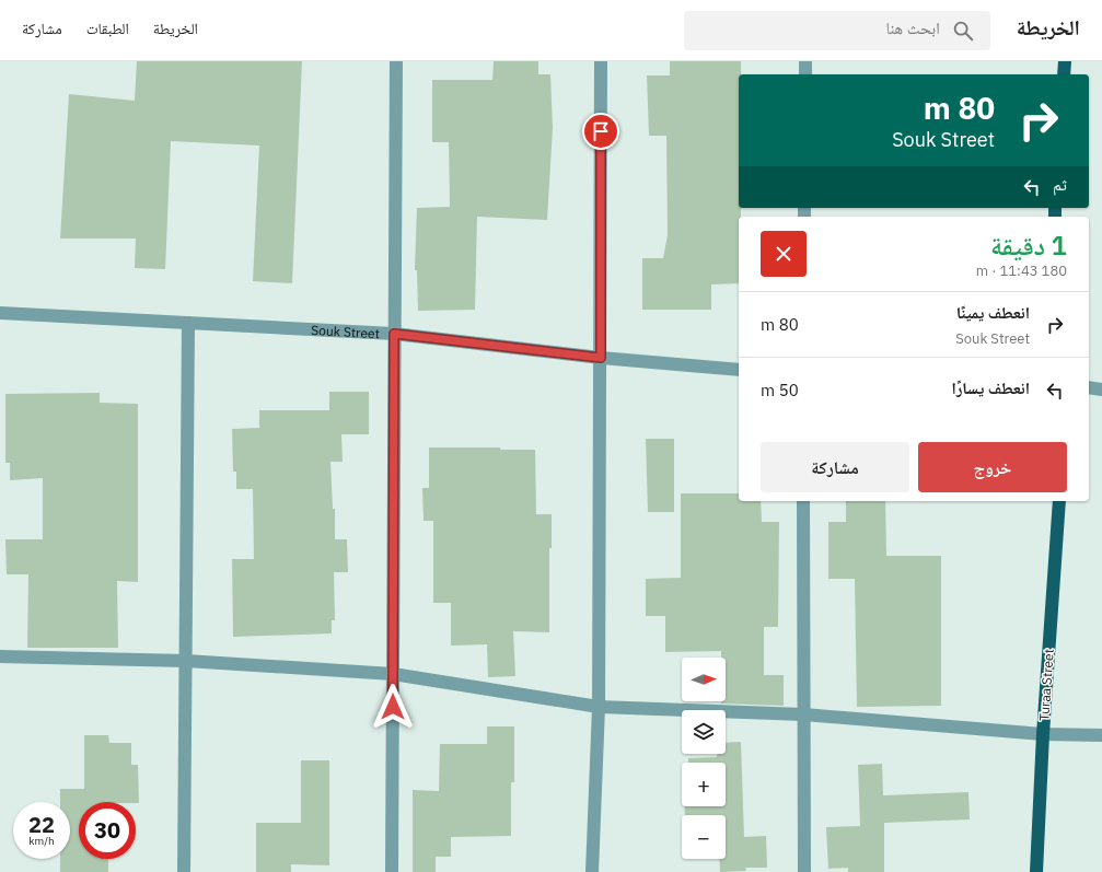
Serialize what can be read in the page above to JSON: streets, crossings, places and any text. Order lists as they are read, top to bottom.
{
  "streets": {
    "main road": ["Turaa Street"],
    "street": ["Souk Street"]
  },
  "north": "right",
  "page": {
    "header": "الخريطة",
    "search": "ابحث هنا",
    "nav": ["الخريطة", "الطبقات", "مشاركة"],
    "turn": ["80 m", "Souk Street"],
    "then": "ثم",
    "heading": ["1 دقيقة", "180 m · 11:43"],
    "list": [
      {
        "name": "انعطف يمينًا",
        "note": "Souk Street",
        "value": "80 m"
      },
      {
        "name": "انعطف يسارًا",
        "value": "50 m"
      }
    ],
    "buttons": ["خروج", "مشاركة"],
    "map_buttons": ["+", "−"],
    "speed": "22 km/h",
    "limit": "30"
  }
}
